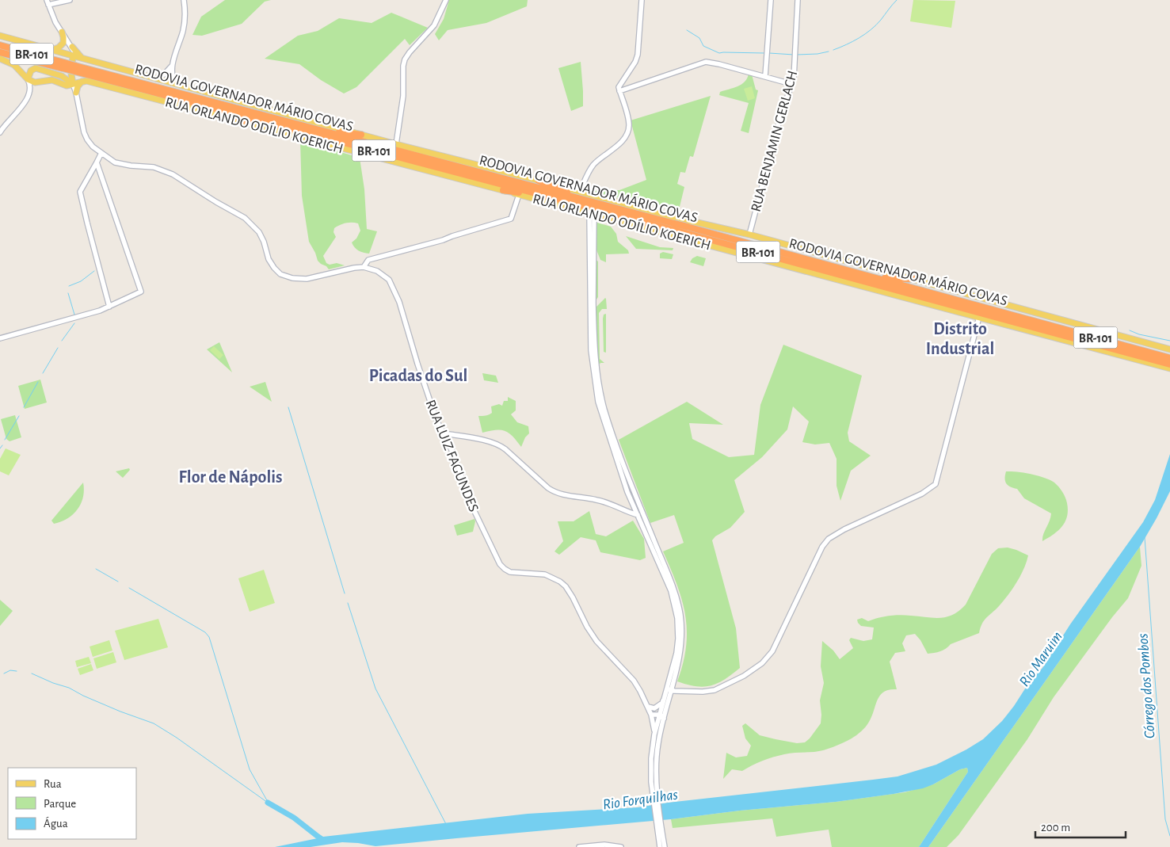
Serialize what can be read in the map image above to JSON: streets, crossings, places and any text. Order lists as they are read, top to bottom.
{
  "streets": {
    "highway": ["BR-101", "RODOVIA GOVERNADOR MÁRIO COVAS"],
    "main road": ["RUA ORLANDO ODÍLIO KOERICH", "RUA BENJAMIN GERLACH", "RUA LUIZ FAGUNDES"]
  },
  "districts": ["Distrito Industrial", "Picadas do Sul", "Flor de Nápolis"],
  "water": ["Rio Maruim", "Córrego dos Pombos", "Rio Forquilhas"],
  "legend": ["Rua", "Parque", "Água"],
  "scale_bar": "200 m"
}
